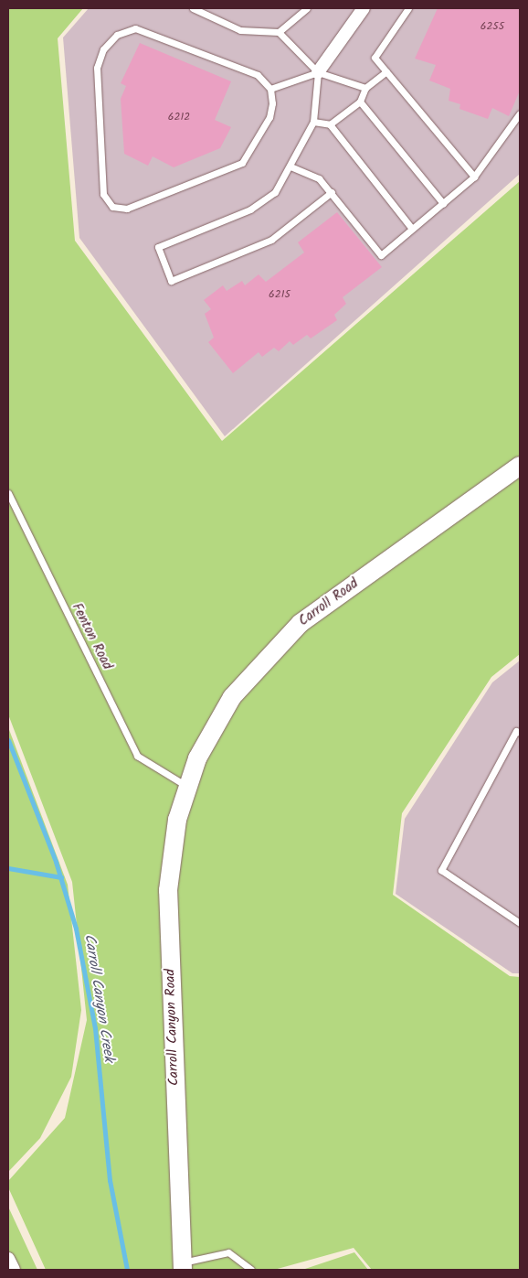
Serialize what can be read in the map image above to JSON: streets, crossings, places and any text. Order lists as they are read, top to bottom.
{
  "streets": {
    "main road": ["Carroll Road", "Carroll Canyon Road"],
    "lane": ["Fenton Road"]
  },
  "crossings": [
    ["Carroll Road", "Fenton Road"],
    ["Carroll Road", "Carroll Canyon Road"],
    ["Fenton Road", "Carroll Canyon Road"]
  ],
  "water": ["Carroll Canyon Creek"],
  "house_numbers": ["6255", "6212", "6215"]
}
